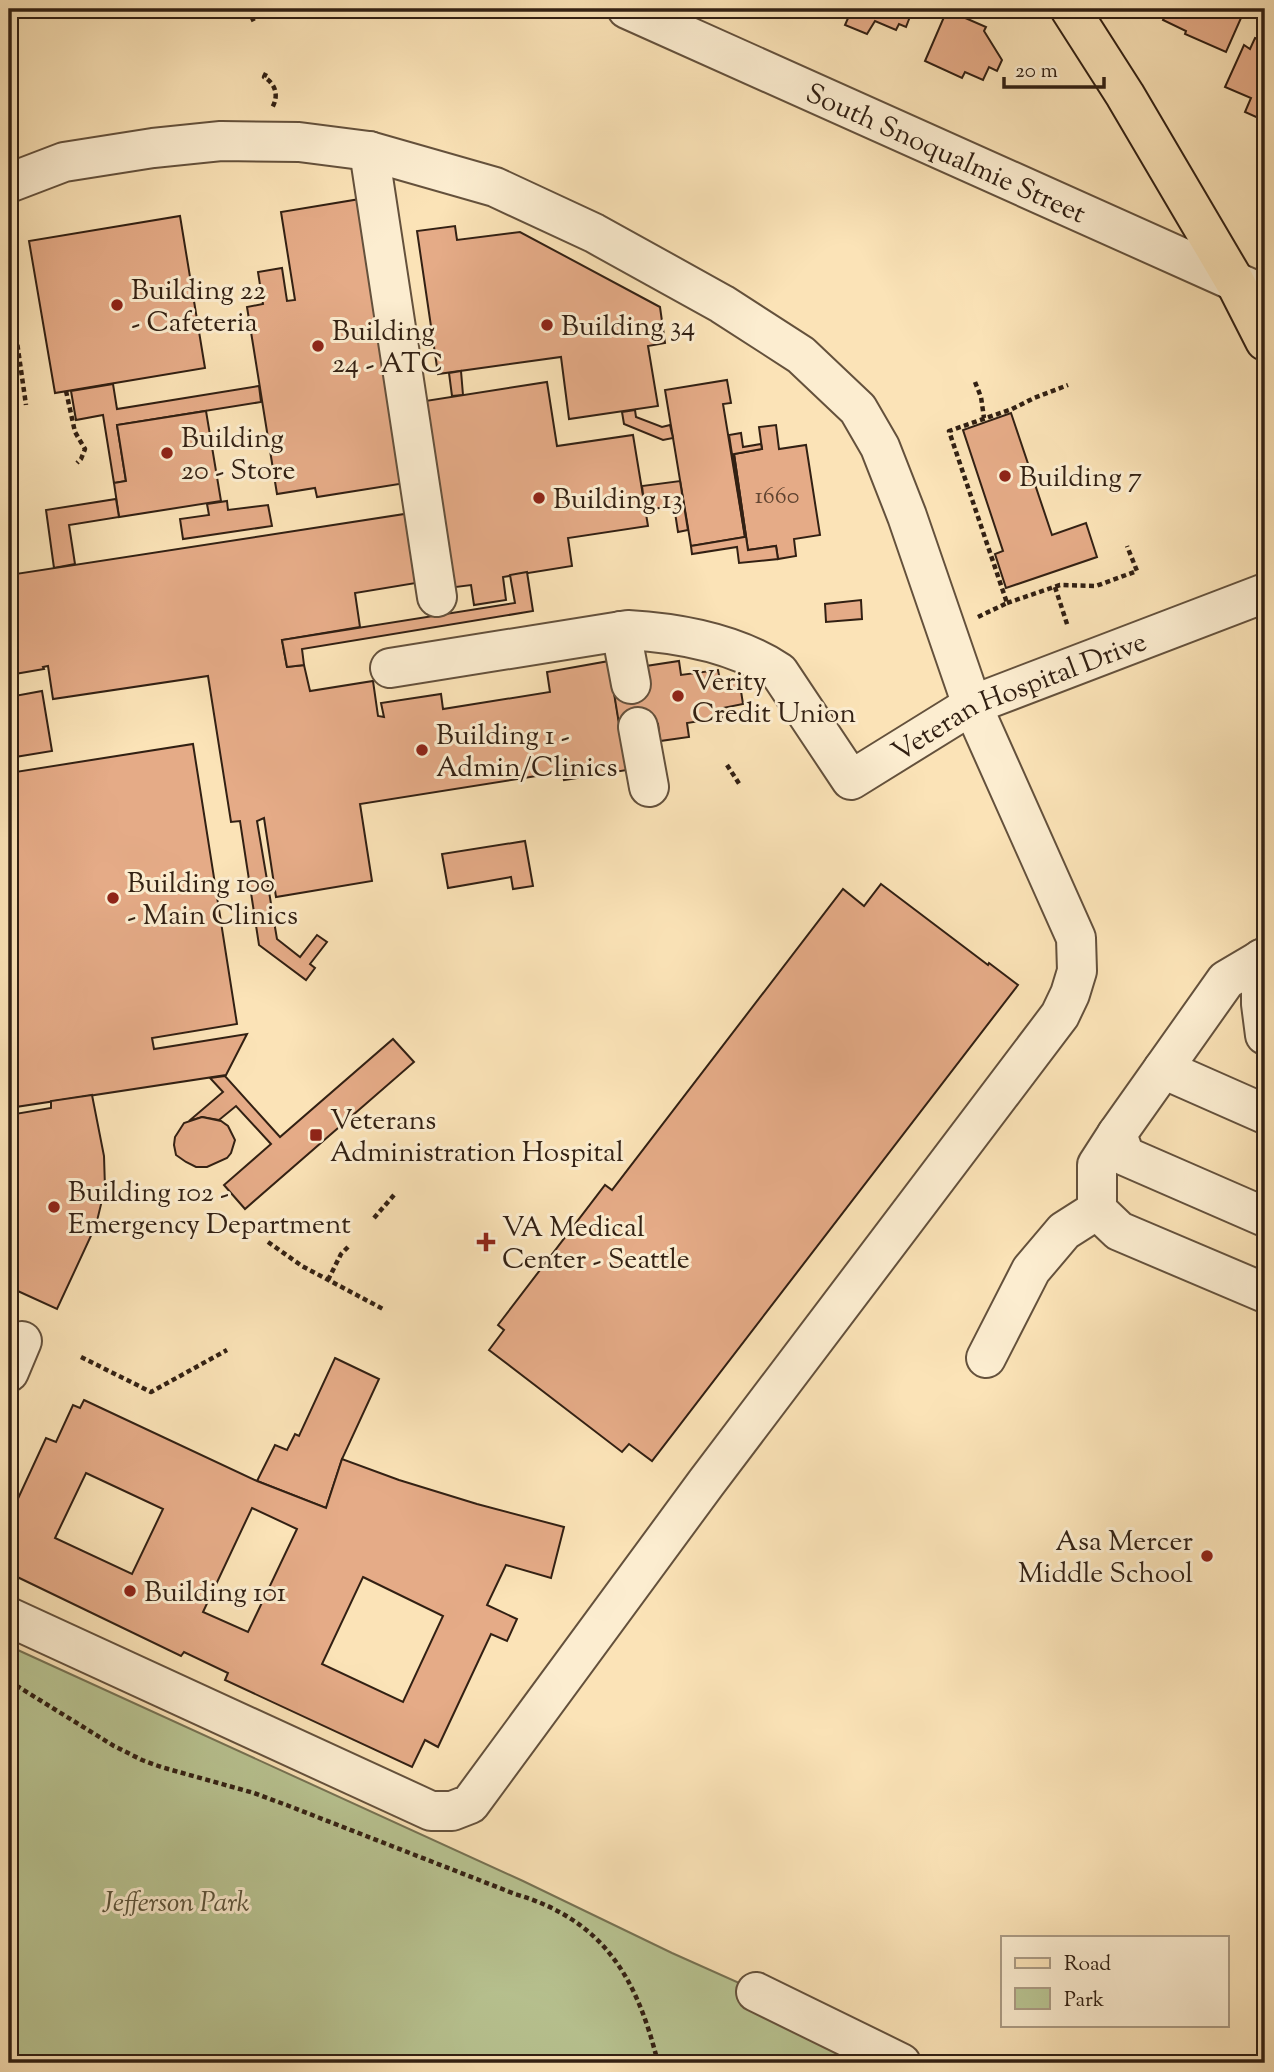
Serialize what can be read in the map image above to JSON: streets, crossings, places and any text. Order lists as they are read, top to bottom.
{
  "streets": {
    "street": ["South Snoqualmie Street", "Veteran Hospital Drive"]
  },
  "parks": ["Jefferson Park"],
  "places": {
    "other": [
      "Building 22 - Cafeteria",
      "Building 34",
      "Building 24 - ATC",
      "Building 20 - Store",
      "Building 7",
      "Building 13",
      "Verity Credit Union",
      "Building 1 - Admin/Clinics",
      "Building 100 - Main Clinics",
      "Building 102 - Emergency Department",
      "Asa Mercer Middle School",
      "Building 101"
    ],
    "transit": ["Veterans Administration Hospital"],
    "health": ["VA Medical Center - Seattle"]
  },
  "house_numbers": ["1660"],
  "legend": ["Road", "Park"],
  "scale_bar": "20 m"
}
